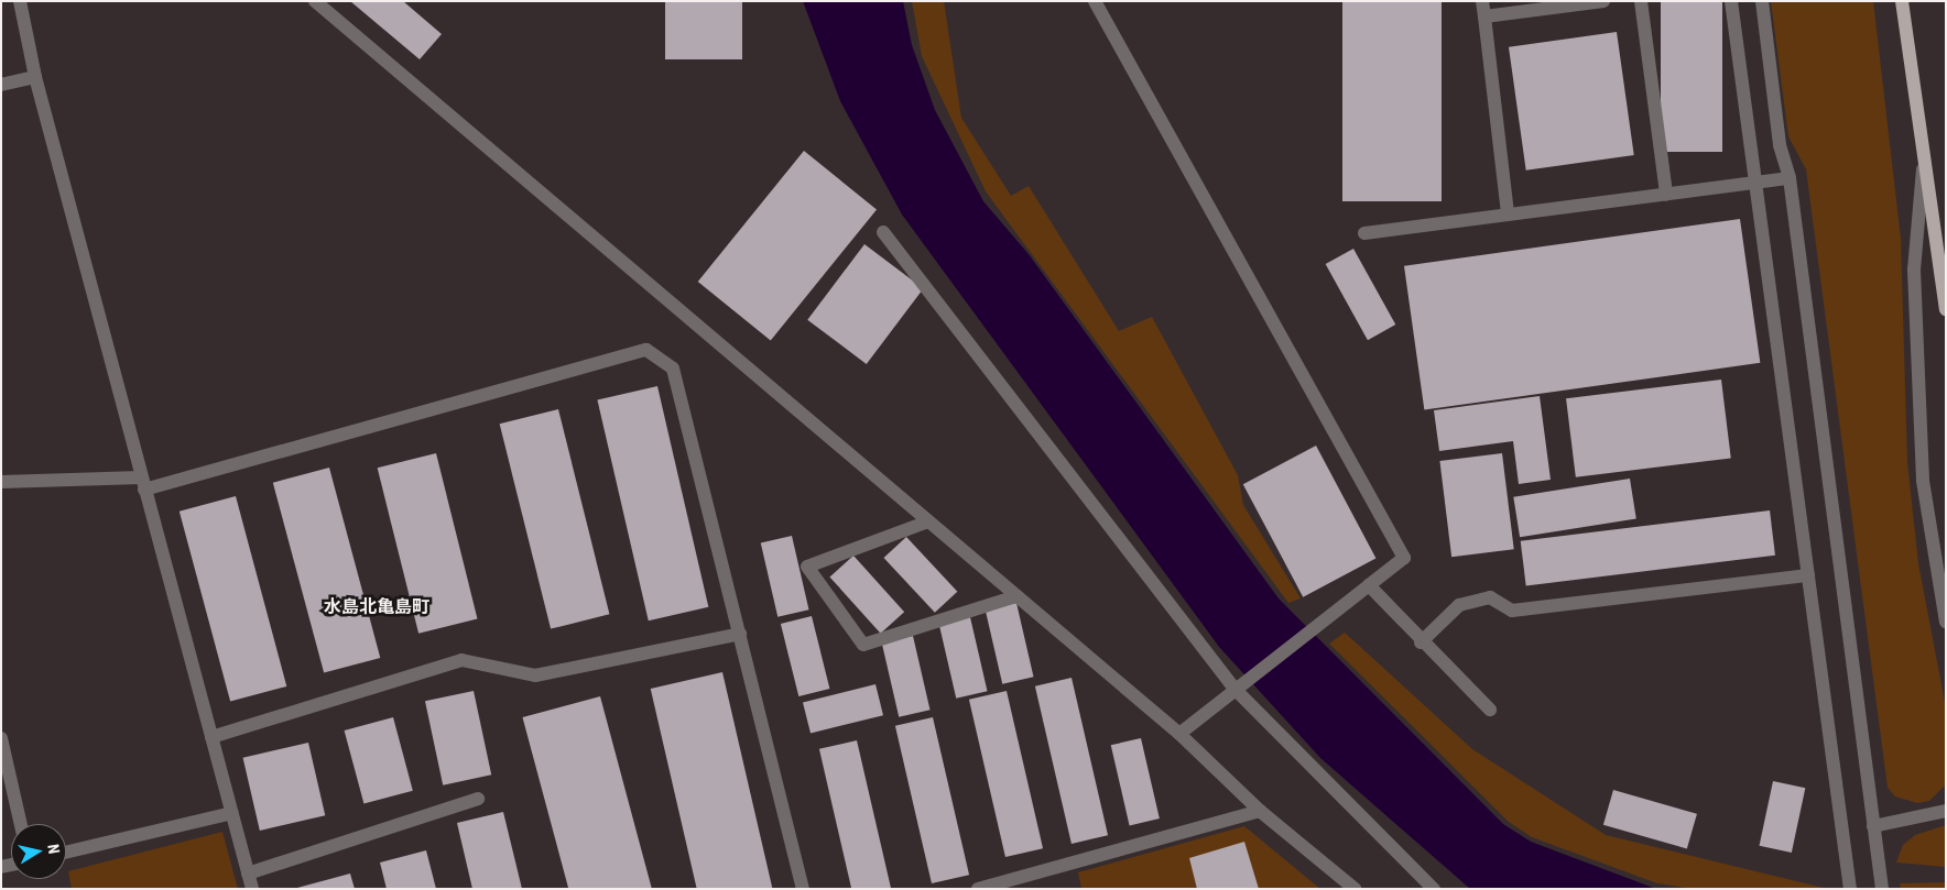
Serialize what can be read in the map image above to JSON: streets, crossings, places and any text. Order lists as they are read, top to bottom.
{
  "districts": ["水島北亀島町"],
  "north": "right"
}
